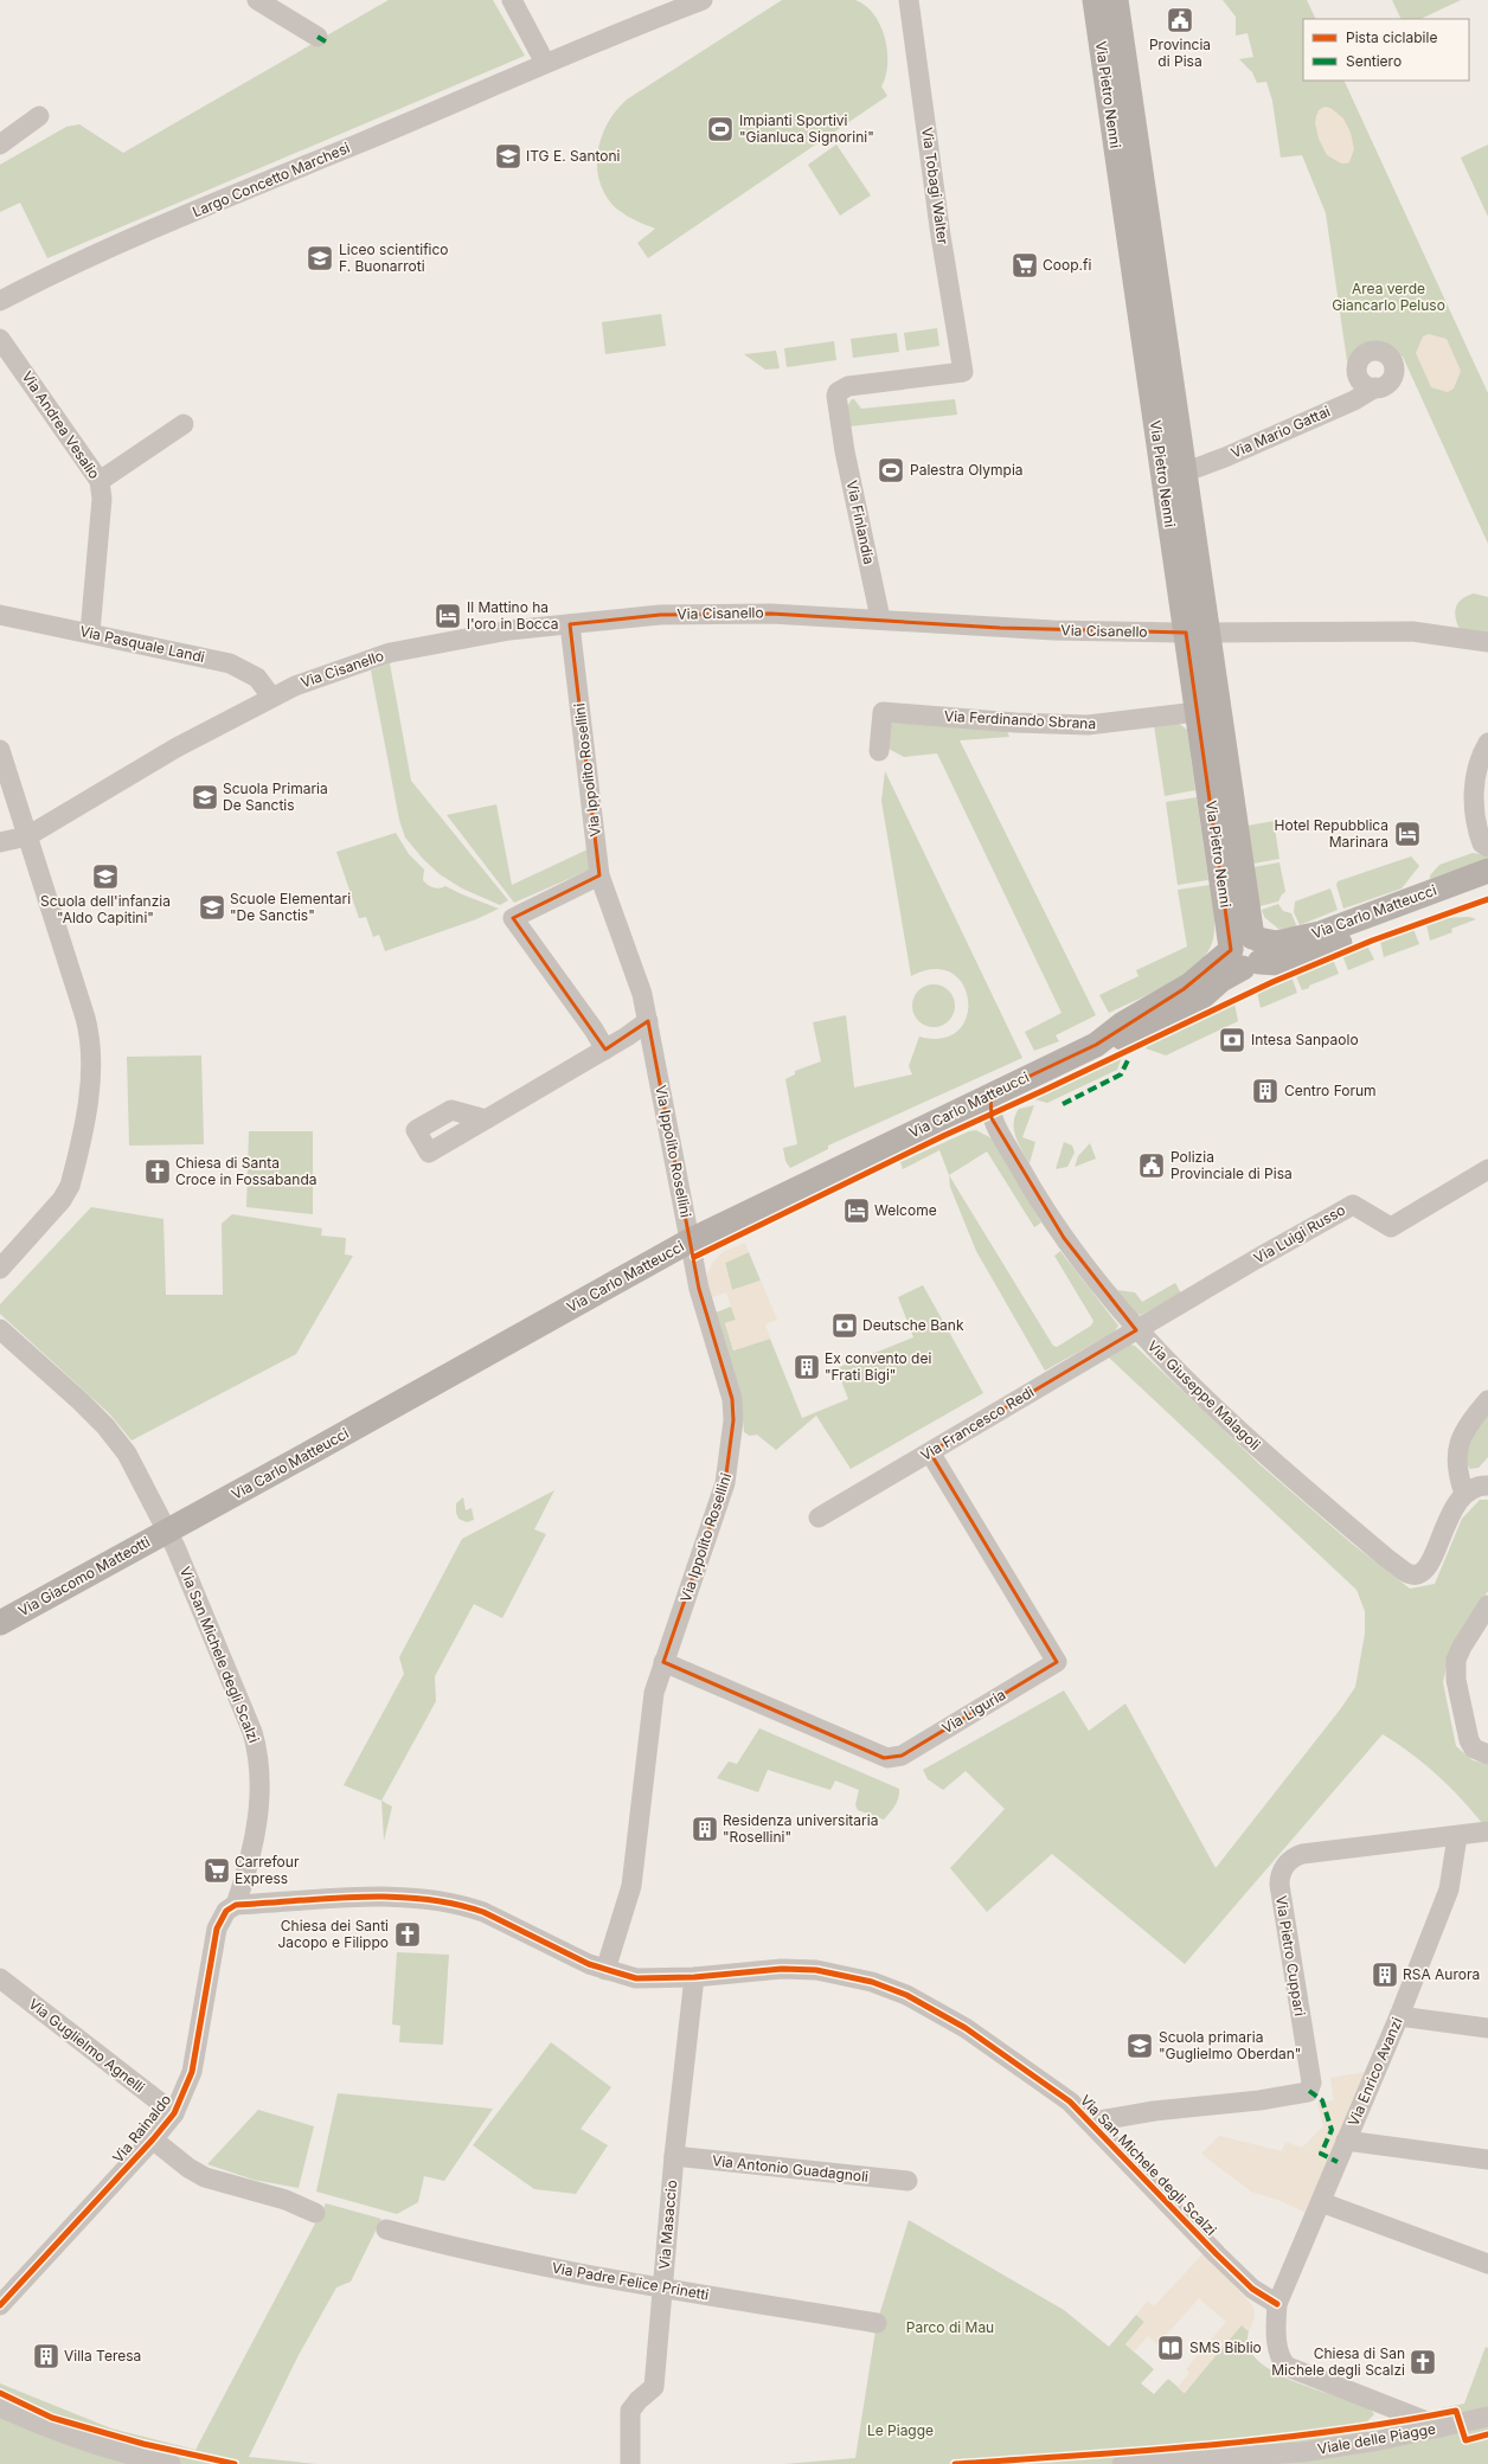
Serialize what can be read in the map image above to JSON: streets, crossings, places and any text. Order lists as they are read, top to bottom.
{
  "streets": {
    "main road": ["Via Pietro Nenni", "Via Carlo Matteucci", "Via Giacomo Matteotti"],
    "street": [
      "Largo Concetto Marchesi",
      "Via Tobagi Walter",
      "Via Andrea Vesalio",
      "Via Mario Gattai",
      "Via Finlandia",
      "Via Cisanello",
      "Via Pasquale Landi",
      "Via Ferdinando Sbrana",
      "Via Ippolito Rosellini",
      "Via Luigi Russo",
      "Via Giuseppe Malagoli",
      "Via Francesco Redi",
      "Via San Michele degli Scalzi",
      "Via Liguria",
      "Via Pietro Cuppari",
      "Via Guglielmo Agnelli",
      "Via Enrico Avanzi",
      "Via Rainaldo",
      "Via Antonio Guadagnoli",
      "Via Masaccio",
      "Via Padre Felice Prinetti",
      "Viale delle Piagge"
    ]
  },
  "crossings": [
    ["Via Pietro Nenni", "Via Mario Gattai"],
    ["Via Pietro Nenni", "Via Cisanello"],
    ["Via Pietro Nenni", "Via Ferdinando Sbrana"],
    ["Via Pietro Nenni", "Via Carlo Matteucci"],
    ["Via Tobagi Walter", "Via Finlandia"],
    ["Via Andrea Vesalio", "Via Pasquale Landi"],
    ["Via Finlandia", "Via Cisanello"],
    ["Via Cisanello", "Via Pasquale Landi"],
    ["Via Cisanello", "Via Ippolito Rosellini"],
    ["Via Ippolito Rosellini", "Via Carlo Matteucci"],
    ["Via Ippolito Rosellini", "Via San Michele degli Scalzi"],
    ["Via Ippolito Rosellini", "Via Liguria"],
    ["Via Carlo Matteucci", "Via Giuseppe Malagoli"],
    ["Via Carlo Matteucci", "Via Giacomo Matteotti"],
    ["Via Carlo Matteucci", "Via San Michele degli Scalzi"],
    ["Via Luigi Russo", "Via Giuseppe Malagoli"],
    ["Via Luigi Russo", "Via Francesco Redi"],
    ["Via Giuseppe Malagoli", "Via Francesco Redi"],
    ["Via Francesco Redi", "Via Liguria"],
    ["Via Giacomo Matteotti", "Via San Michele degli Scalzi"],
    ["Via San Michele degli Scalzi", "Via Pietro Cuppari"],
    ["Via San Michele degli Scalzi", "Via Enrico Avanzi"],
    ["Via San Michele degli Scalzi", "Via Rainaldo"],
    ["Via San Michele degli Scalzi", "Via Masaccio"],
    ["Via Pietro Cuppari", "Via Enrico Avanzi"],
    ["Via Guglielmo Agnelli", "Via Rainaldo"],
    ["Via Antonio Guadagnoli", "Via Masaccio"],
    ["Via Masaccio", "Via Padre Felice Prinetti"]
  ],
  "parks": ["Area verde Giancarlo Peluso", "Parco di Mau", "Le Piagge"],
  "places": {
    "public building": ["Provincia di Pisa", "Polizia Provinciale di Pisa"],
    "sports": ["Impianti Sportivi \"Gianluca Signorini\"", "Palestra Olympia"],
    "school or university": [
      "ITG E. Santoni",
      "Liceo scientifico F. Buonarroti",
      "Scuola Primaria De Sanctis",
      "Scuola dell'infanzia \"Aldo Capitini\"",
      "Scuole Elementari \"De Sanctis\"",
      "Scuola primaria \"Guglielmo Oberdan\""
    ],
    "supermarket": ["Coop.fi", "Carrefour Express"],
    "hotel": ["Il Mattino ha l'oro in Bocca", "Hotel Repubblica Marinara", "Welcome"],
    "bank": ["Intesa Sanpaolo", "Deutsche Bank"],
    "building": [
      "Centro Forum",
      "Ex convento dei \"Frati Bigi\"",
      "Residenza universitaria \"Rosellini\"",
      "RSA Aurora",
      "Villa Teresa"
    ],
    "church": ["Chiesa di Santa Croce in Fossabanda", "Chiesa dei Santi Jacopo e Filippo", "Chiesa di San Michele degli Scalzi"],
    "library": ["SMS Biblio"]
  },
  "legend": ["Pista ciclabile", "Sentiero"]
}
